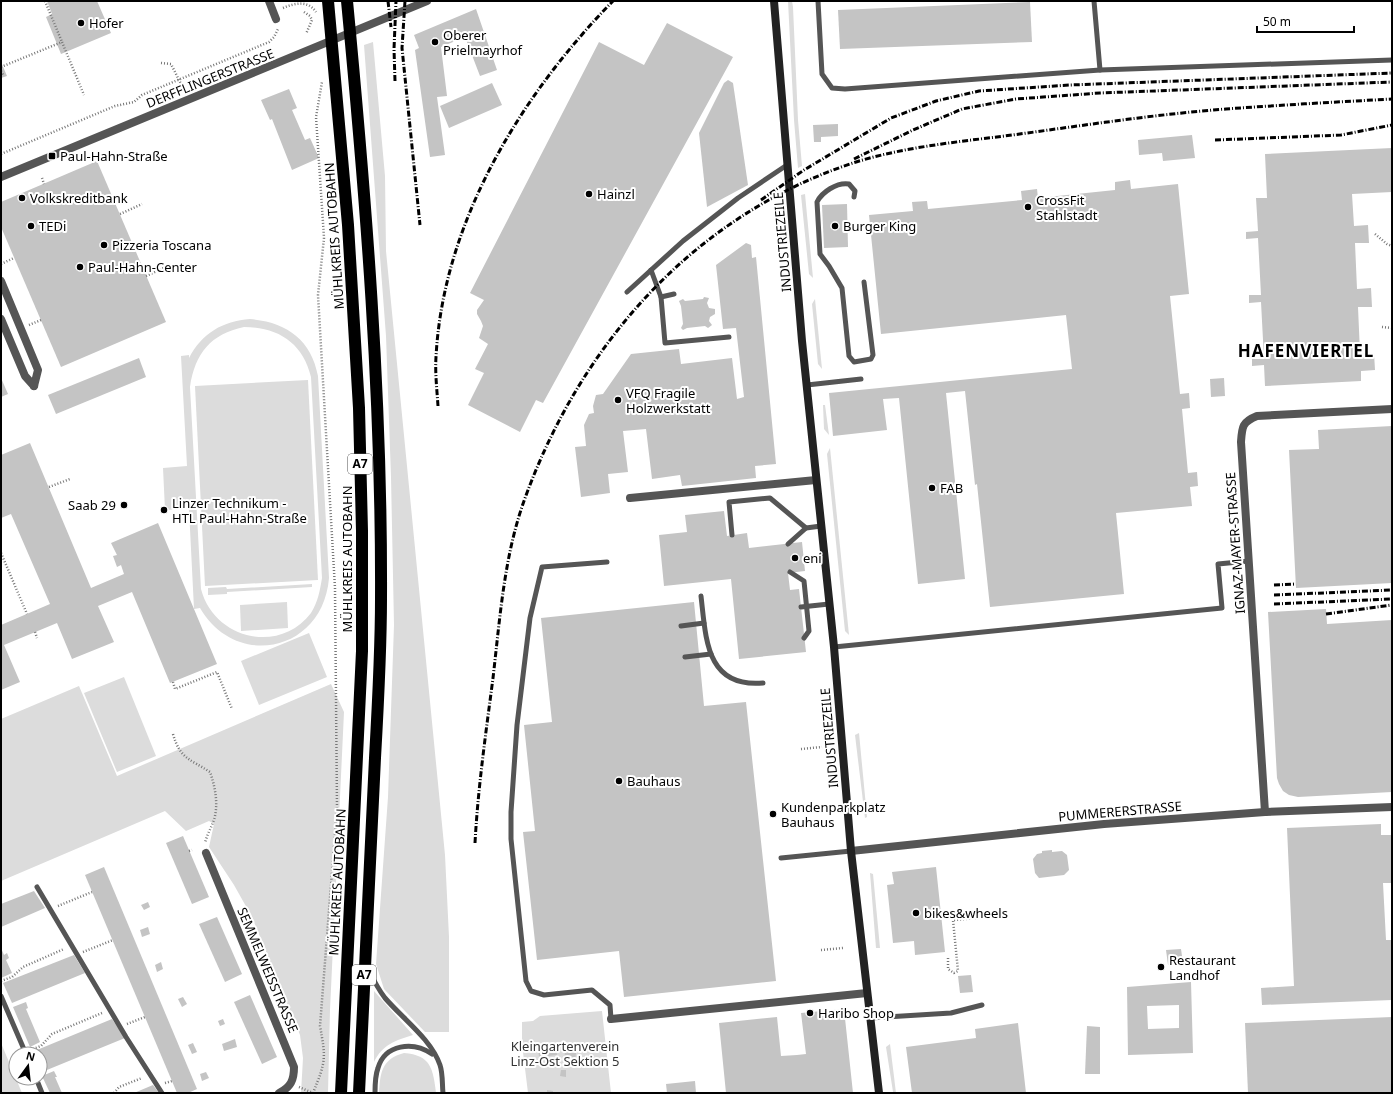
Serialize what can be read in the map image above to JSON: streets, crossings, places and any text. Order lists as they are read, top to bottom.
{
  "streets": {
    "highway": ["MÜHLKREIS AUTOBAHN", "A7"],
    "main road": ["INDUSTRIEZEILE"],
    "street": [
      "DERFFLINGERSTRASSE",
      "IGNAZ-MAYER-STRASSE",
      "PUMMERERSTRASSE",
      "SEMMELWEISSTRASSE"
    ]
  },
  "crossings": [
    ["INDUSTRIEZEILE", "PUMMERERSTRASSE"],
    ["IGNAZ-MAYER-STRASSE", "PUMMERERSTRASSE"]
  ],
  "districts": ["HAFENVIERTEL"],
  "parks": ["Kleingartenverein Linz-Ost Sektion 5"],
  "places": {
    "other": [
      "Hofer",
      "Oberer Prielmayrhof",
      "Hainzl",
      "Volkskreditbank",
      "CrossFit Stahlstadt",
      "TEDi",
      "Burger King",
      "Pizzeria Toscana",
      "Paul-Hahn-Center",
      "VFQ Fragile Holzwerkstatt",
      "FAB",
      "Saab 29",
      "Linzer Technikum - HTL Paul-Hahn-Straße",
      "eni",
      "Bauhaus",
      "Kundenparkplatz Bauhaus",
      "bikes&wheels",
      "Restaurant Landhof",
      "Haribo Shop"
    ],
    "transit": ["Paul-Hahn-Straße"]
  },
  "scale_bar": "50 m",
  "north": "top"
}
